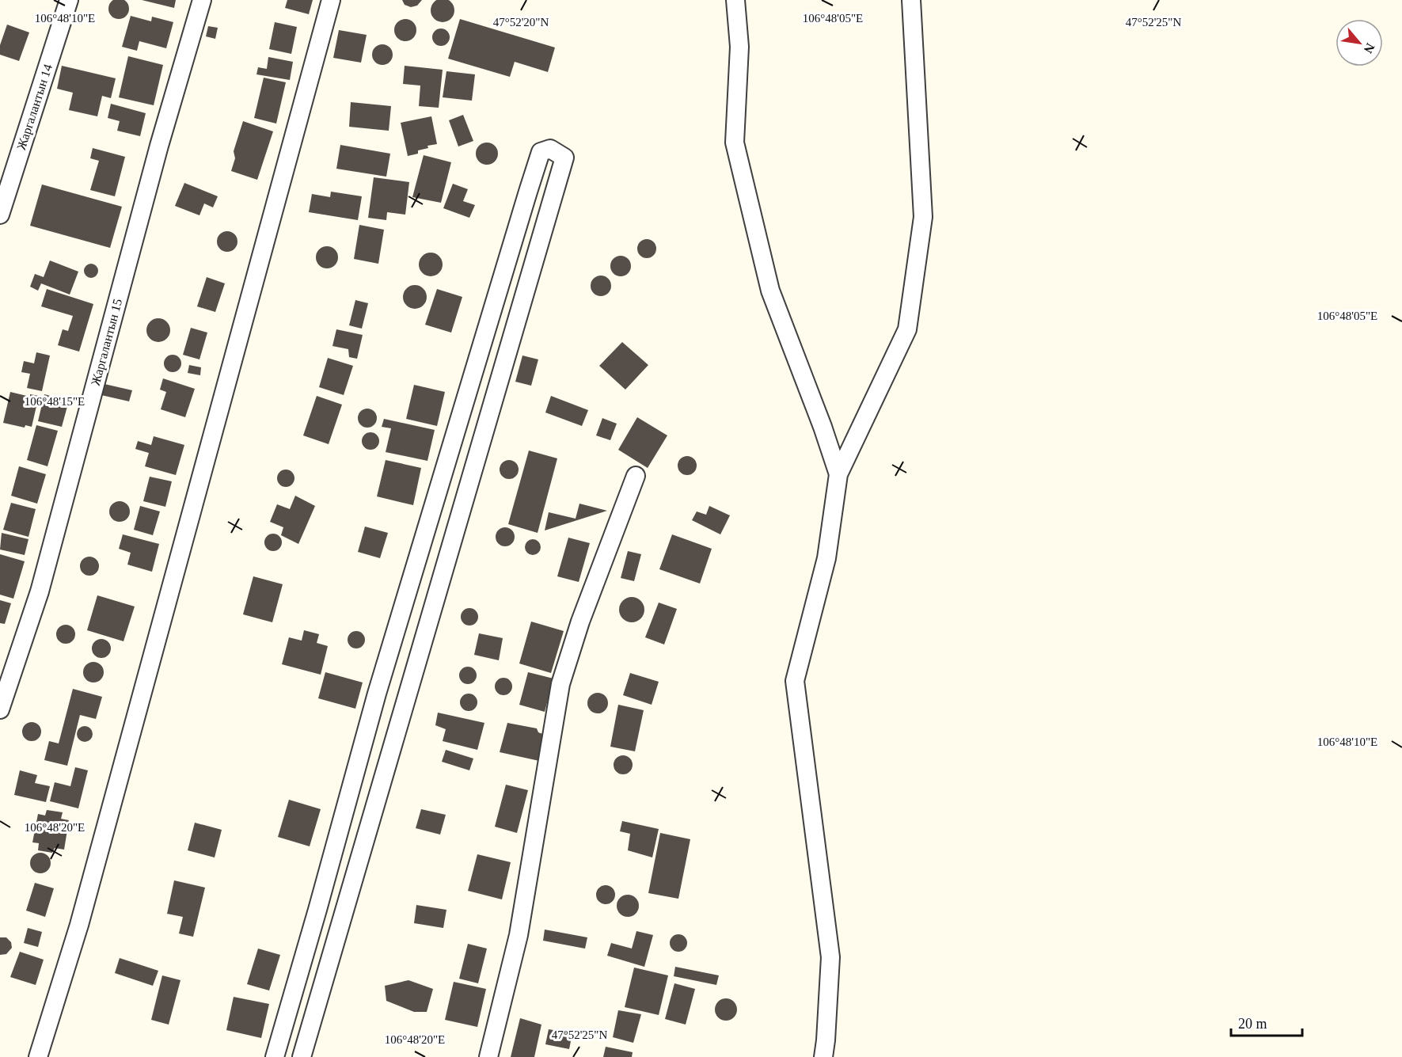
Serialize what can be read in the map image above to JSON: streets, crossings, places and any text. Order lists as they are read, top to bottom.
{
  "streets": {
    "street": ["Жаргалантын 14", "Жаргалантын 15"]
  },
  "scale_bar": "20 m",
  "north": "bottom right",
  "coordinates": [
    "106°48'10\"E",
    "106°48'05\"E",
    "47°52'20\"N",
    "47°52'25\"N",
    "106°48'15\"E",
    "106°48'20\"E"
  ]
}
